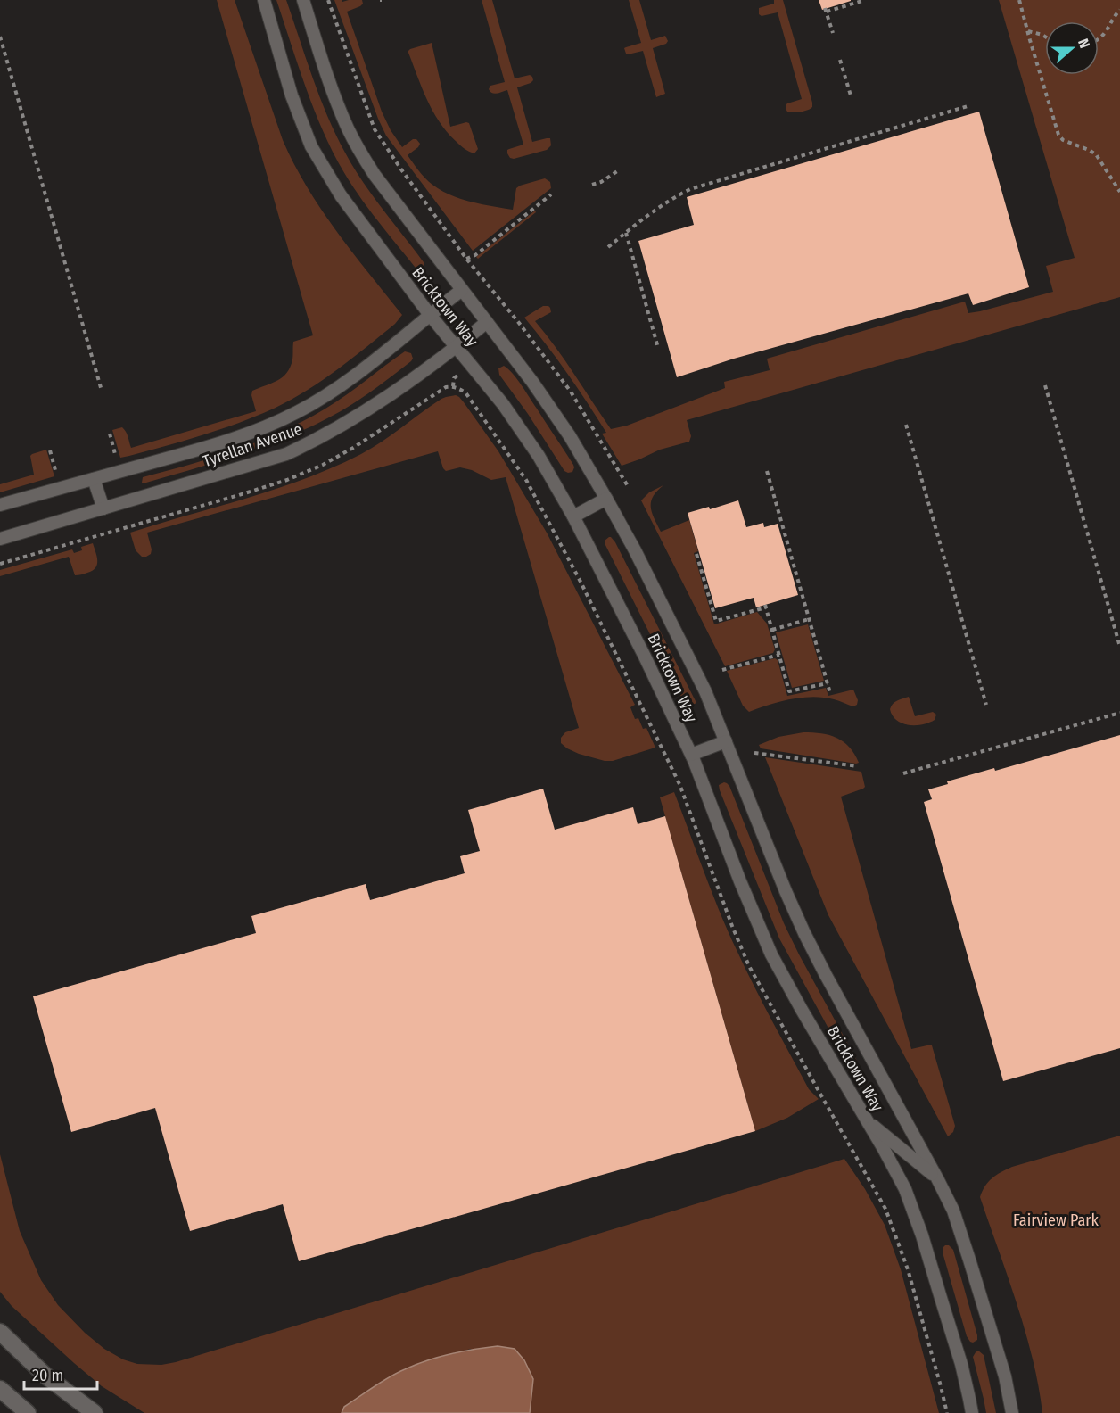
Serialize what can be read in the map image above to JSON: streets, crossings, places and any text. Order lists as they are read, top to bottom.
{
  "streets": {
    "lane": ["Bricktown Way", "Tyrellan Avenue"]
  },
  "crossings": [
    ["Bricktown Way", "Tyrellan Avenue"]
  ],
  "parks": ["Fairview Park"],
  "scale_bar": "20 m",
  "north": "right"
}
